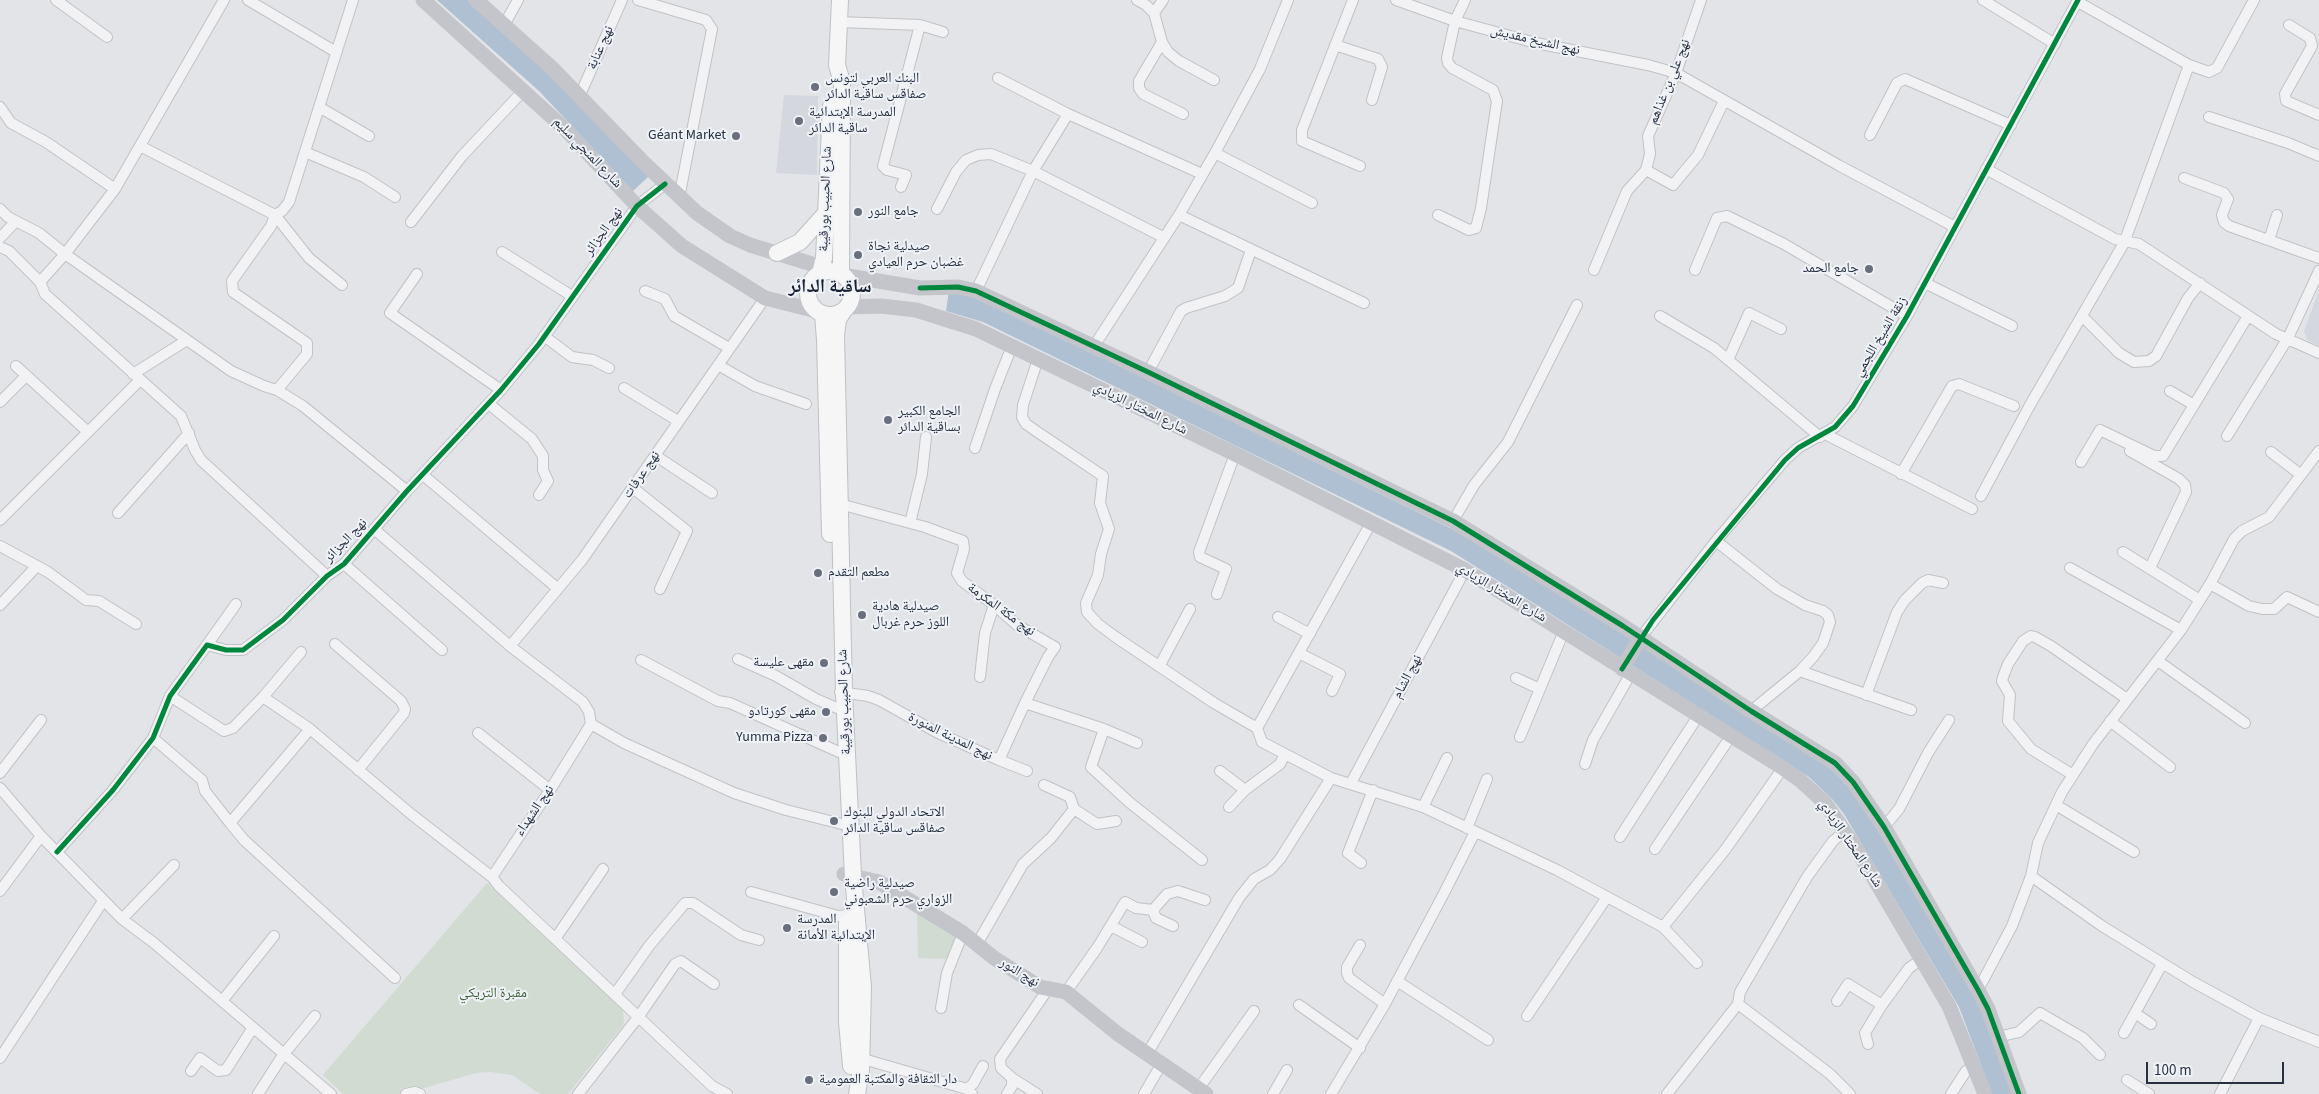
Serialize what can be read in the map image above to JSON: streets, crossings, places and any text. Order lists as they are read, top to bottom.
{
  "streets": {
    "main road": [
      "شارع المنجي سليم",
      "شارع الحبيب بورقيبة",
      "شارع المختار الزيادي",
      "نهج النور"
    ],
    "street": [
      "نهج الشيخ مقديش",
      "نهج عنابة",
      "نهج علي بن غذاهم",
      "نهج الجزائر",
      "زنقة الشيخ اللجمي",
      "نهج عرفات",
      "نهج مكة المكرمة",
      "نهج الشام",
      "نهج المدينة المنورة",
      "نهج الشهداء"
    ]
  },
  "crossings": [
    ["نهج الشيخ مقديش", "نهج علي بن غذاهم"],
    ["نهج الشيخ مقديش", "زنقة الشيخ اللجمي"],
    ["شارع المنجي سليم", "شارع الحبيب بورقيبة"],
    ["شارع المنجي سليم", "نهج الجزائر"],
    ["شارع المنجي سليم", "شارع المختار الزيادي"],
    ["شارع المنجي سليم", "نهج عرفات"],
    ["شارع الحبيب بورقيبة", "شارع المختار الزيادي"],
    ["شارع الحبيب بورقيبة", "نهج مكة المكرمة"],
    ["شارع الحبيب بورقيبة", "نهج المدينة المنورة"],
    ["شارع الحبيب بورقيبة", "نهج النور"],
    ["شارع المختار الزيادي", "نهج الشام"],
    ["نهج مكة المكرمة", "نهج المدينة المنورة"]
  ],
  "districts": ["ساقية الدائر"],
  "parks": ["مقبرة التريكي"],
  "places": [
    "البنك العربي لتونس صفاقس ساقية الدائر",
    "المدرسة الإبتدائية ساقية الدائر",
    "Géant Market",
    "جامع النور",
    "صيدلية نجاة غضبان حرم العيادي",
    "جامع الحمد",
    "الجامع الكبير بساقية الدائر",
    "مطعم التقدم",
    "صيدلية هادية اللوز حرم غربال",
    "مقهى عليسة",
    "مقهى كورتادو",
    "Yumma Pizza",
    "الاتحاد الدولي للبنوك صفاقس ساقية الدائر",
    "صيدلية راضية الزواري حرم الشعبوني",
    "المدرسة الإبتدائية الأمانة",
    "دار الثقافة والمكتبة العمومية"
  ],
  "scale_bar": "100 m"
}
